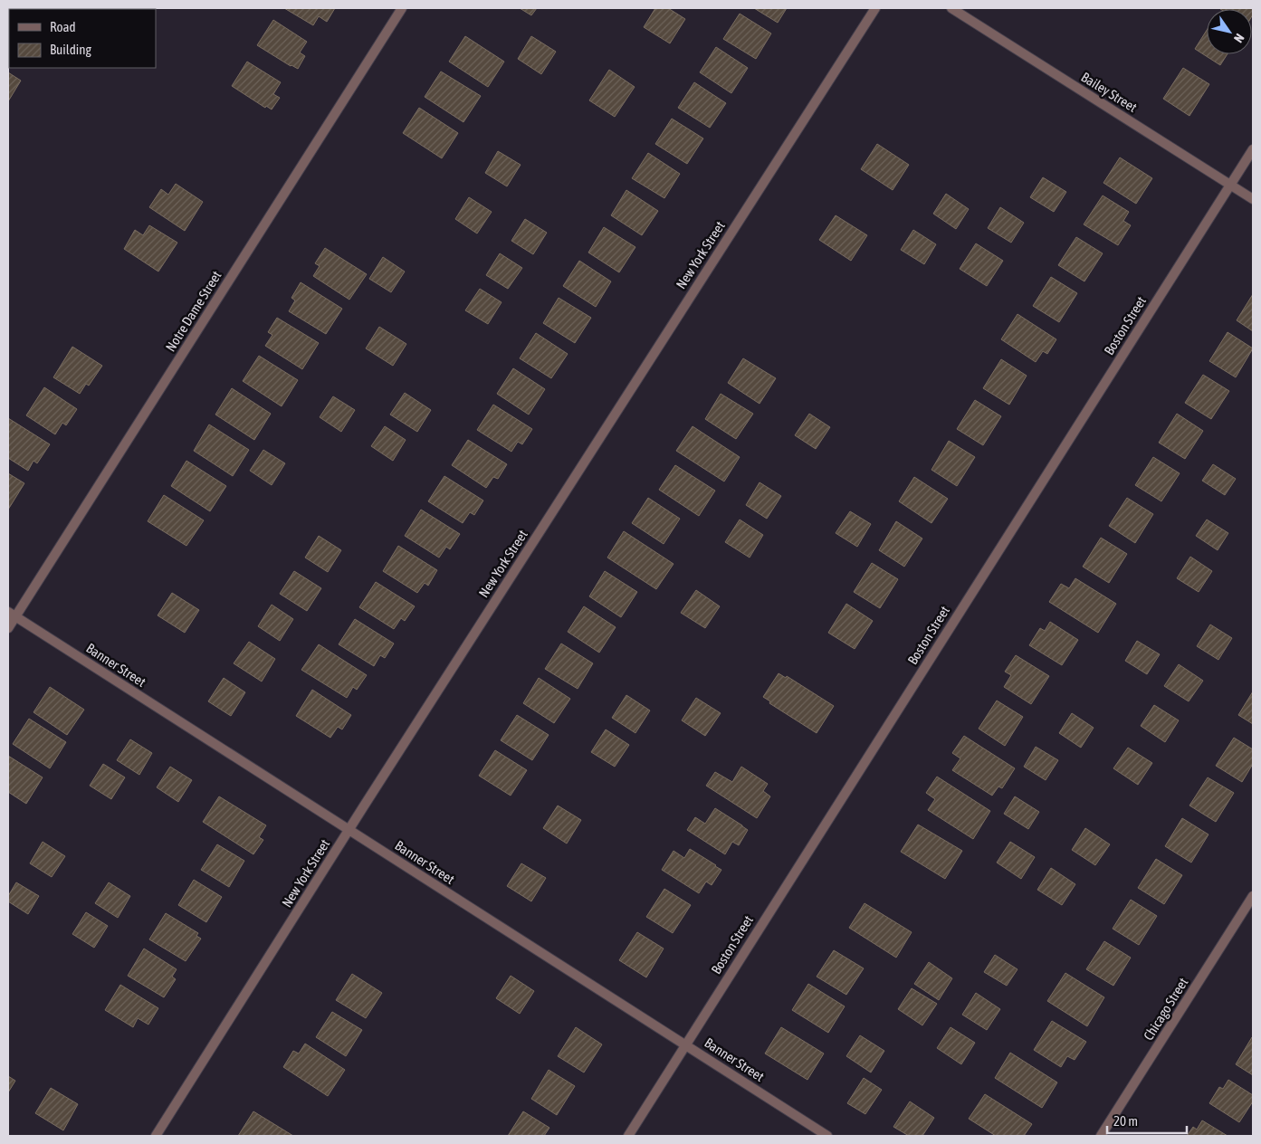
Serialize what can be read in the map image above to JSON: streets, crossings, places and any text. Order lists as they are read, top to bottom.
{
  "streets": {
    "street": [
      "Bailey Street",
      "New York Street",
      "Notre Dame Street",
      "Boston Street",
      "Banner Street",
      "Chicago Street"
    ]
  },
  "crossings": [
    ["Bailey Street", "Boston Street"],
    ["New York Street", "Banner Street"],
    ["Notre Dame Street", "Banner Street"],
    ["Boston Street", "Banner Street"]
  ],
  "legend": ["Road", "Building"],
  "scale_bar": "20 m",
  "north": "bottom right"
}
